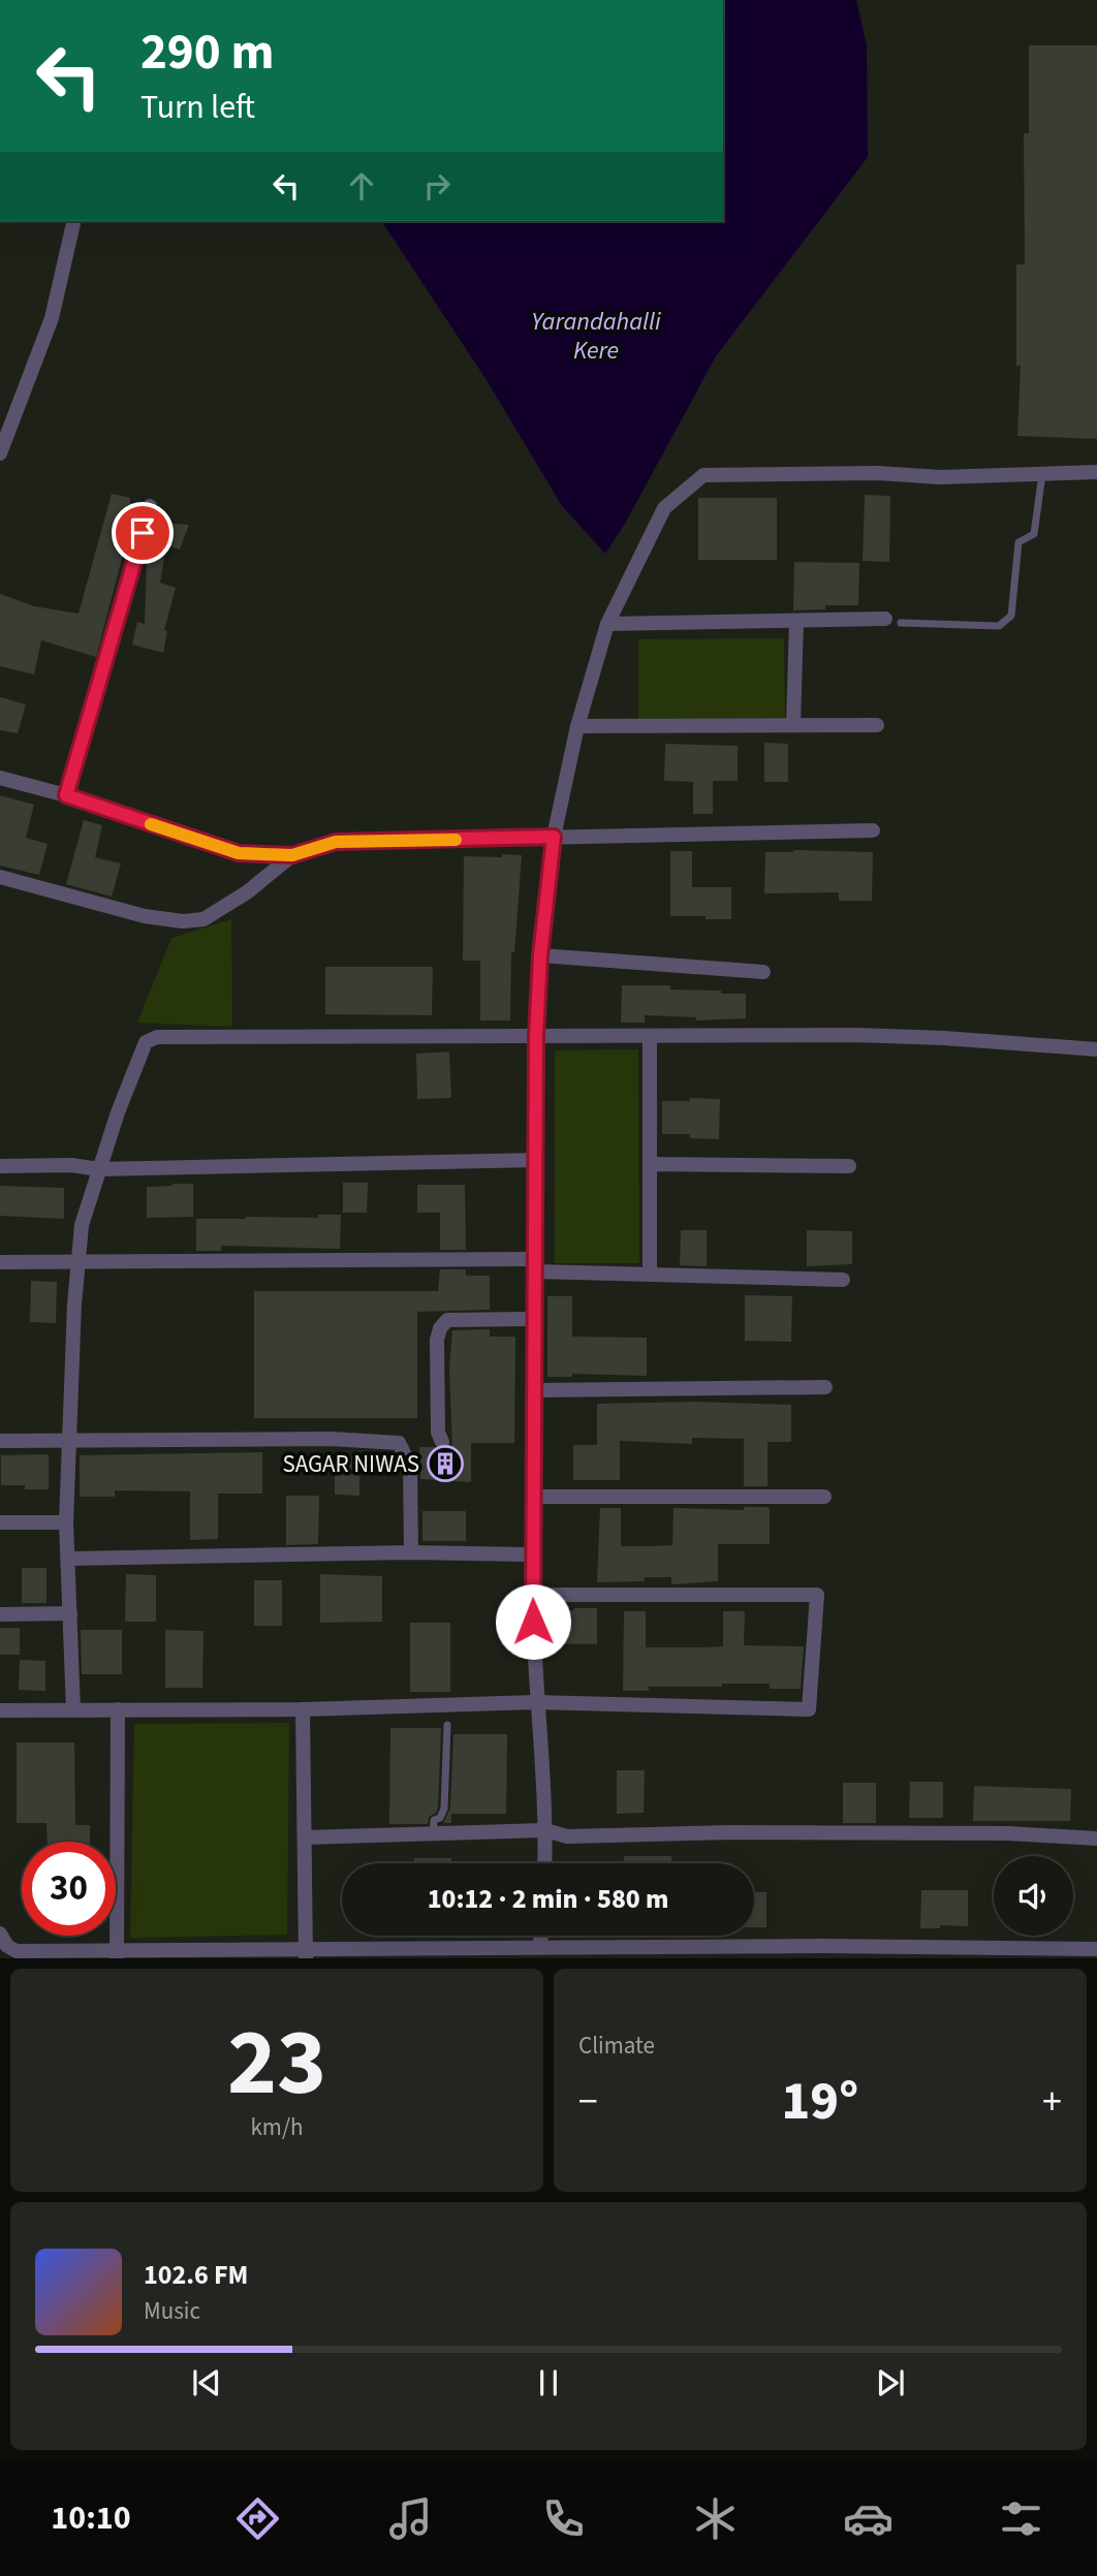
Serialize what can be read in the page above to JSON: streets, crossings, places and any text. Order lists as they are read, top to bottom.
{
  "water": ["Yarandahalli Kere"],
  "places": {
    "building": ["SAGAR NIWAS"]
  },
  "page": {
    "turn": ["290 m", "Turn left"],
    "limit": "30",
    "trip": "10:12 · 2 min · 580 m",
    "tile": [
      ["23", "km/h"],
      "Climate"
    ],
    "heat": ["−", "19°", "+"],
    "song": ["102.6 FM", "Music"],
    "tabs": "10:10"
  }
}
